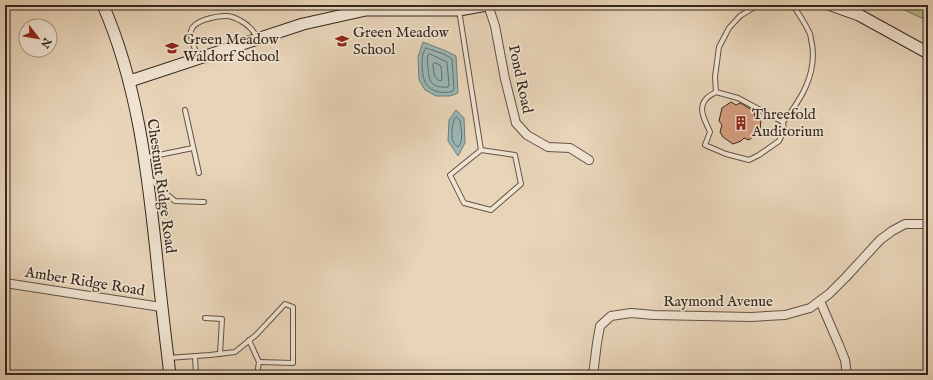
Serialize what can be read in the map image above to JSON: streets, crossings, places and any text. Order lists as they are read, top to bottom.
{
  "streets": {
    "street": [
      "Pond Road",
      "Chestnut Ridge Road",
      "Amber Ridge Road",
      "Raymond Avenue"
    ]
  },
  "crossings": [
    ["Chestnut Ridge Road", "Amber Ridge Road"]
  ],
  "places": {
    "school or university": ["Green Meadow School", "Green Meadow Waldorf School"],
    "building": ["Threefold Auditorium"]
  },
  "north": "bottom right"
}
